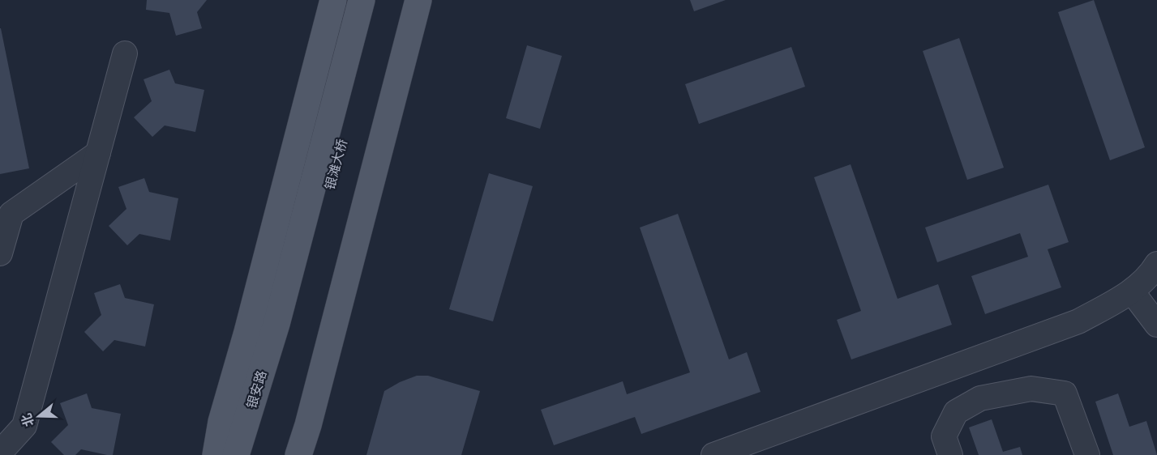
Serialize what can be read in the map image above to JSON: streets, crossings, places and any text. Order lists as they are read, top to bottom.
{
  "streets": {
    "main road": ["银滩大桥", "银安路"]
  },
  "crossings": [
    ["银滩大桥", "银安路"]
  ],
  "north": "left"
}
